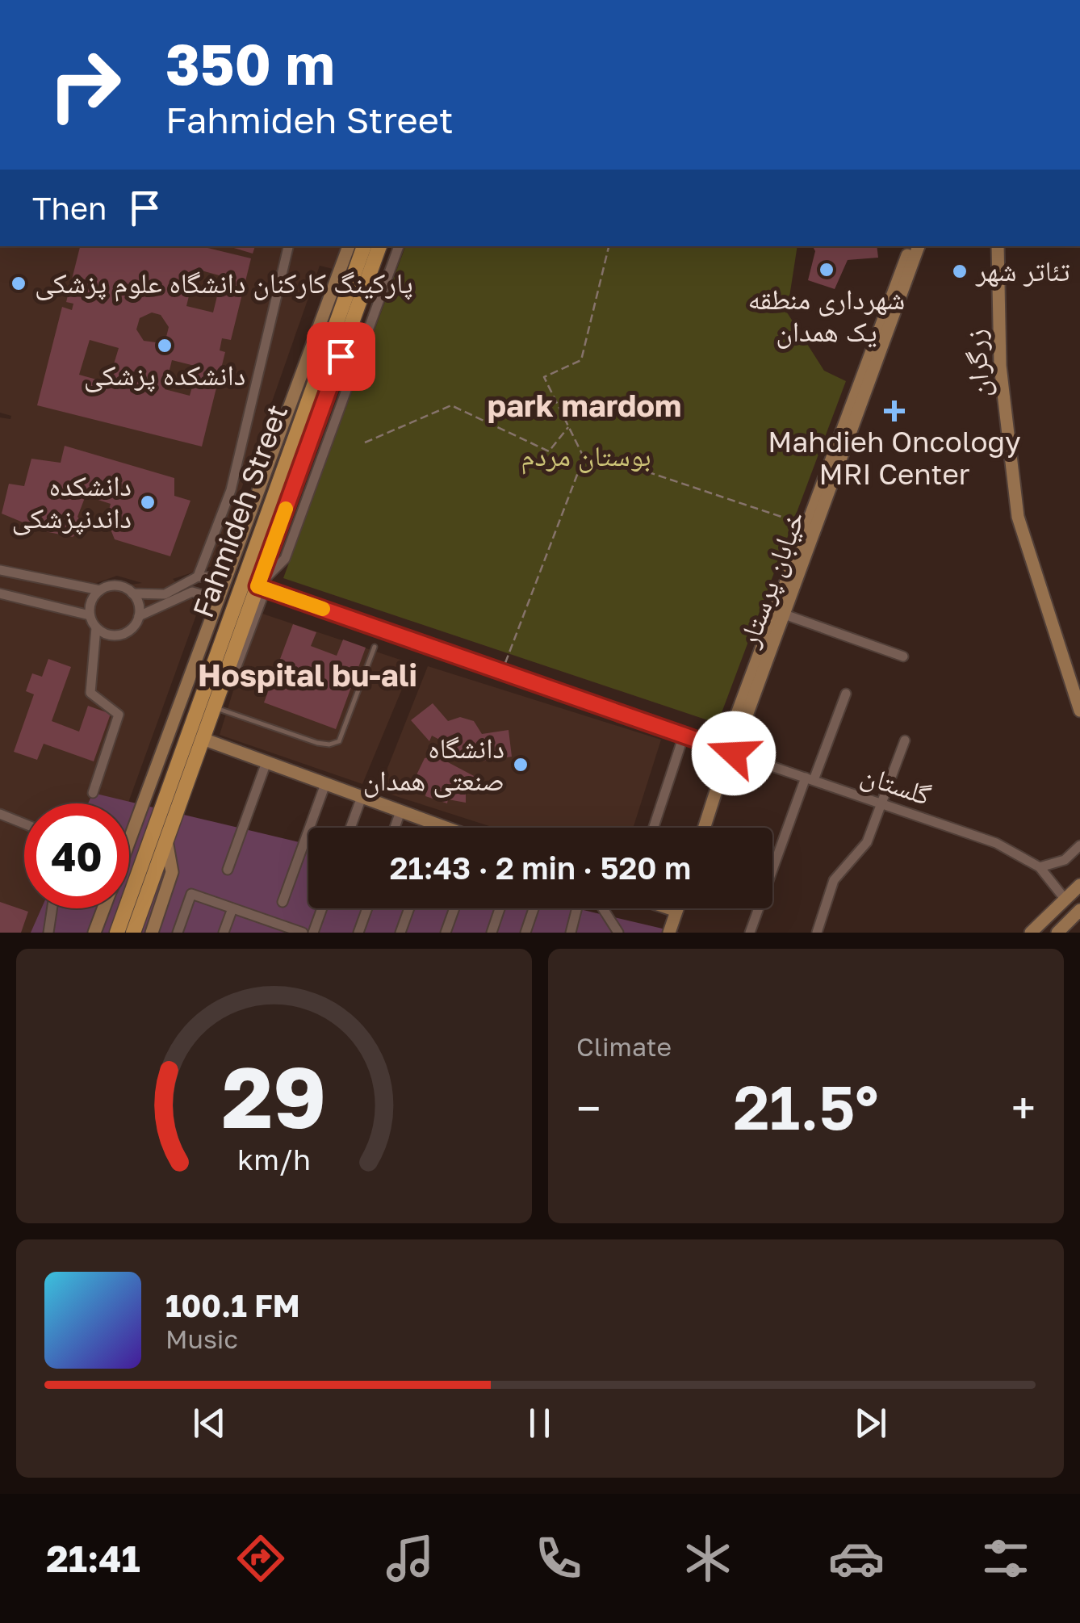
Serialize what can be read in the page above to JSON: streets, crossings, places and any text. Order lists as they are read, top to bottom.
{
  "streets": {
    "main road": ["Fahmideh Street"],
    "street": ["زرگران", "خیابان پرستار", "گلستان"]
  },
  "crossings": [
    ["خیابان پرستار", "گلستان"]
  ],
  "districts": ["park mardom", "Hospital bu-ali"],
  "parks": ["بوستان مردم"],
  "places": {
    "other": [
      "شهرداری منطقه یک همدان",
      "تئاتر شهر",
      "پارکینگ کارکنان دانشگاه علوم پزشکی",
      "دانشکده پزشکی",
      "دانشکده داندنپزشکی",
      "دانشگاه صنعتی همدان"
    ],
    "health": ["Mahdieh Oncology MRI Center"]
  },
  "page": {
    "turn": ["350 m", "Fahmideh Street"],
    "then": "Then",
    "limit": "40",
    "trip": "21:43 · 2 min · 520 m",
    "tile": "Climate",
    "heat": ["−", "21.5°", "+"],
    "song": ["100.1 FM", "Music"],
    "tabs": "21:41",
    "gauge": ["29", "km/h"]
  }
}
